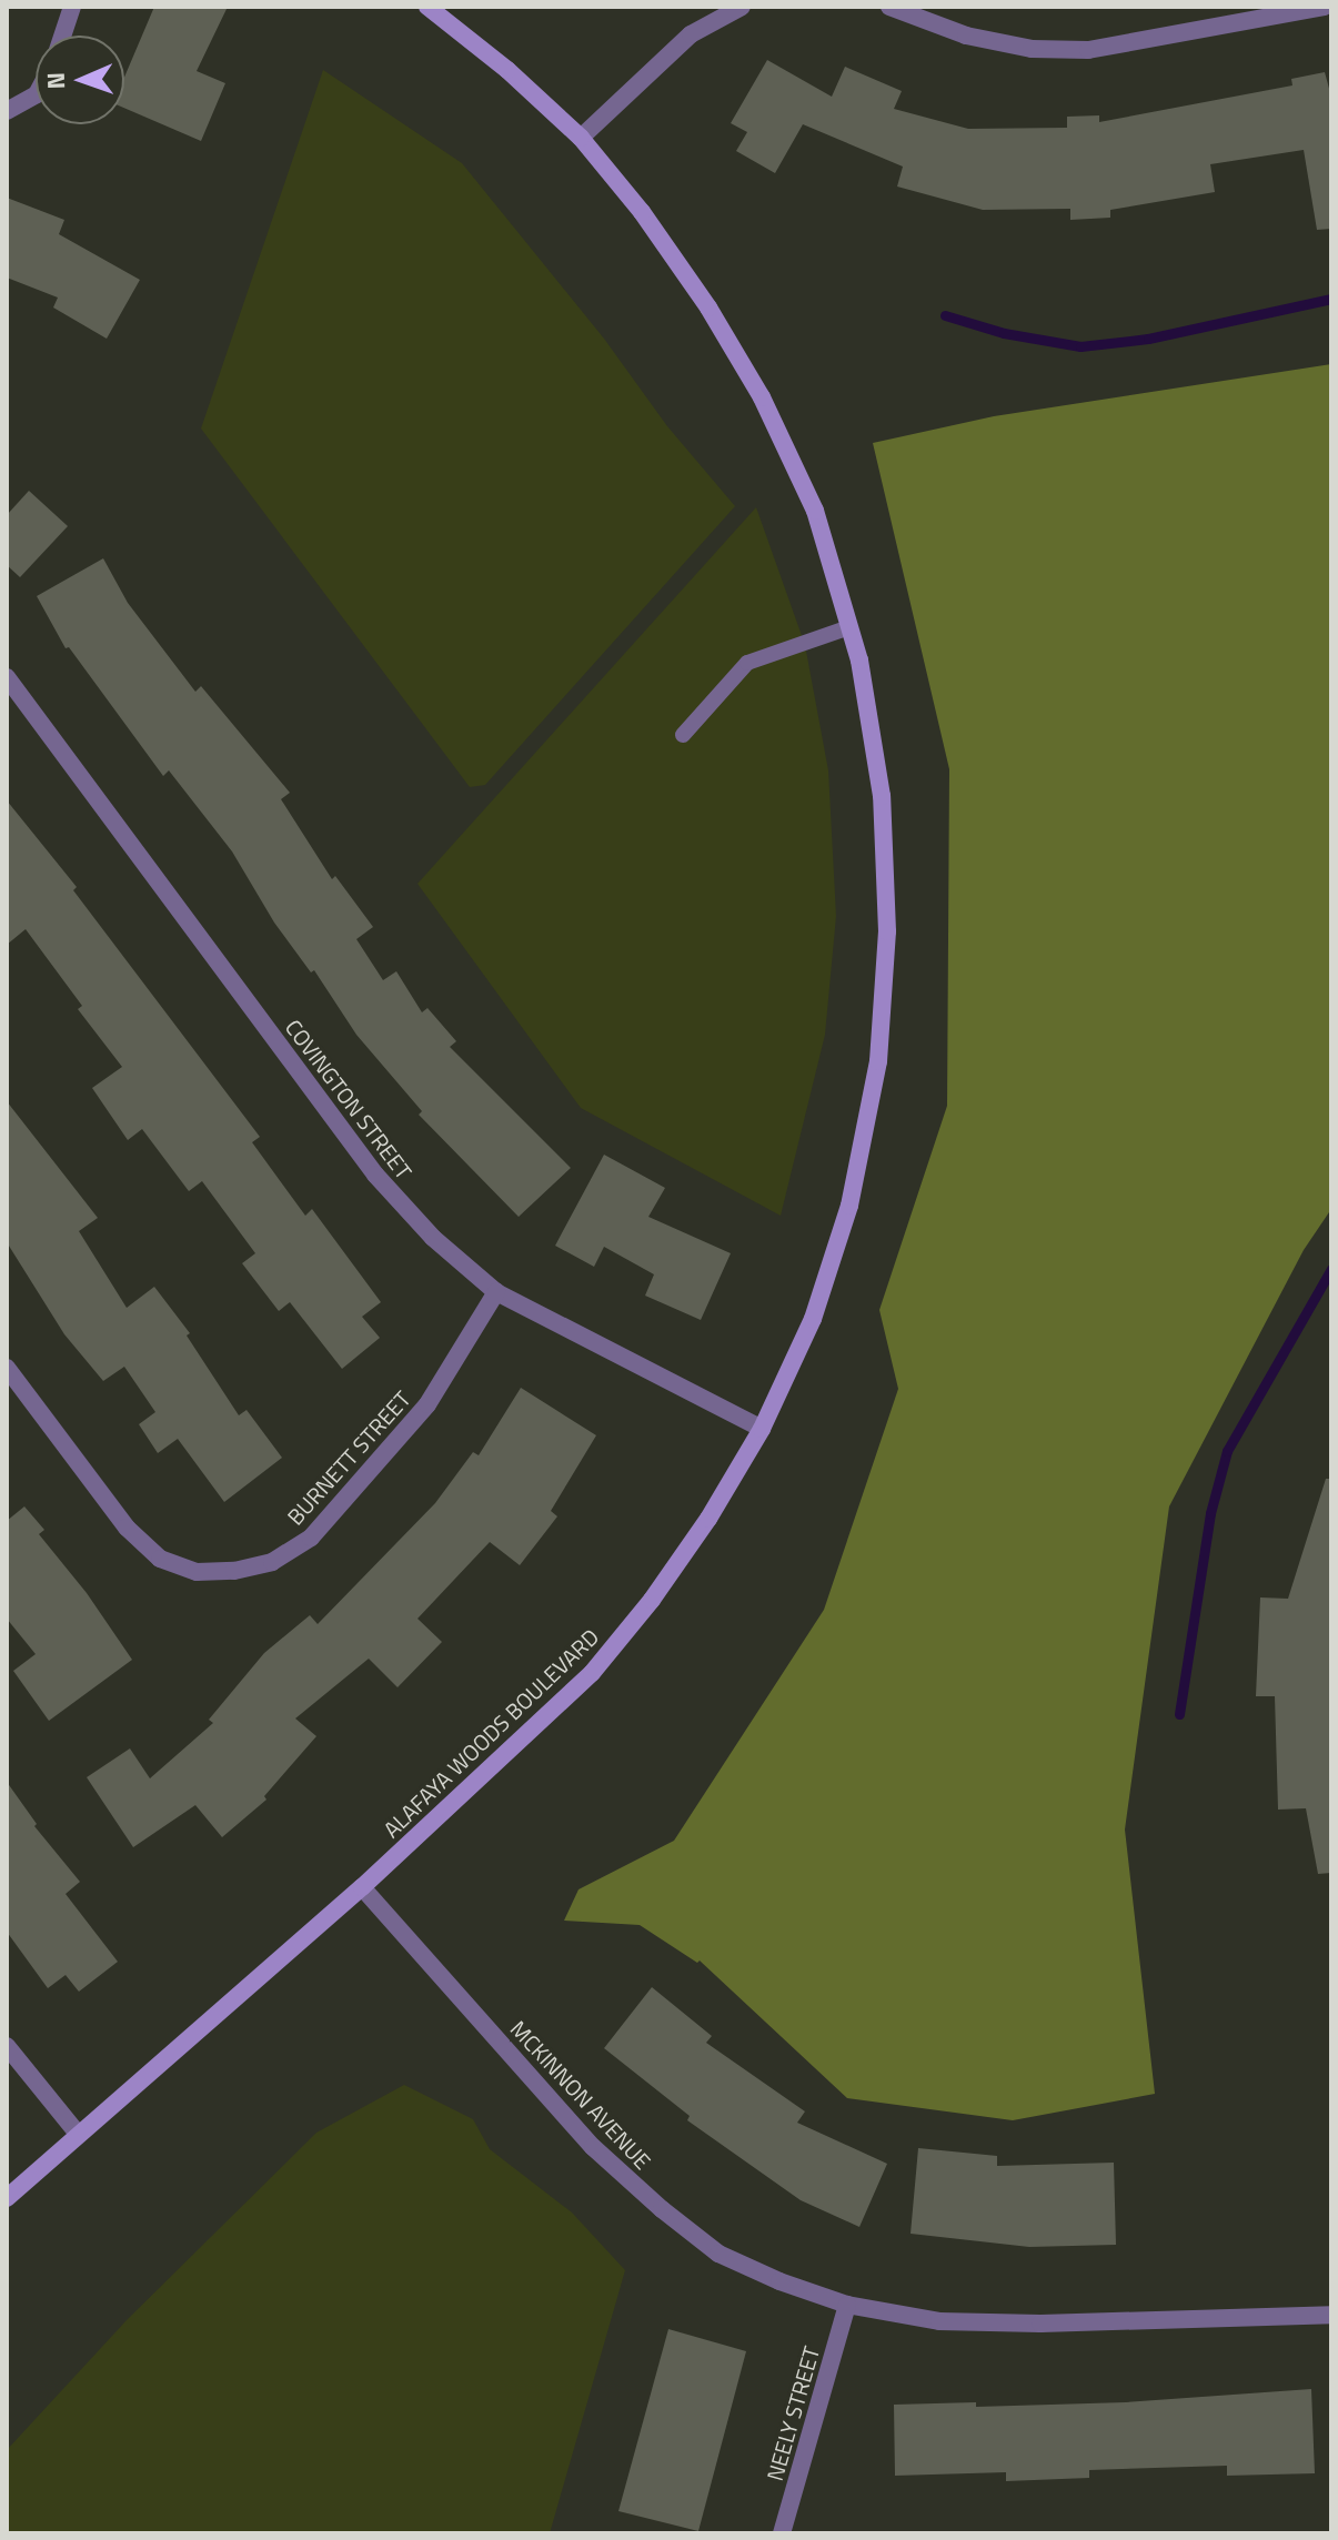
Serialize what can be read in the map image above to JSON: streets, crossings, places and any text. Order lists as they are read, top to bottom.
{
  "streets": {
    "street": [
      "COVINGTON STREET",
      "BURNETT STREET",
      "ALAFAYA WOODS BOULEVARD",
      "MCKINNON AVENUE",
      "NEELY STREET"
    ]
  },
  "crossings": [
    ["COVINGTON STREET", "BURNETT STREET"],
    ["COVINGTON STREET", "ALAFAYA WOODS BOULEVARD"],
    ["ALAFAYA WOODS BOULEVARD", "MCKINNON AVENUE"],
    ["MCKINNON AVENUE", "NEELY STREET"]
  ],
  "north": "left"
}
